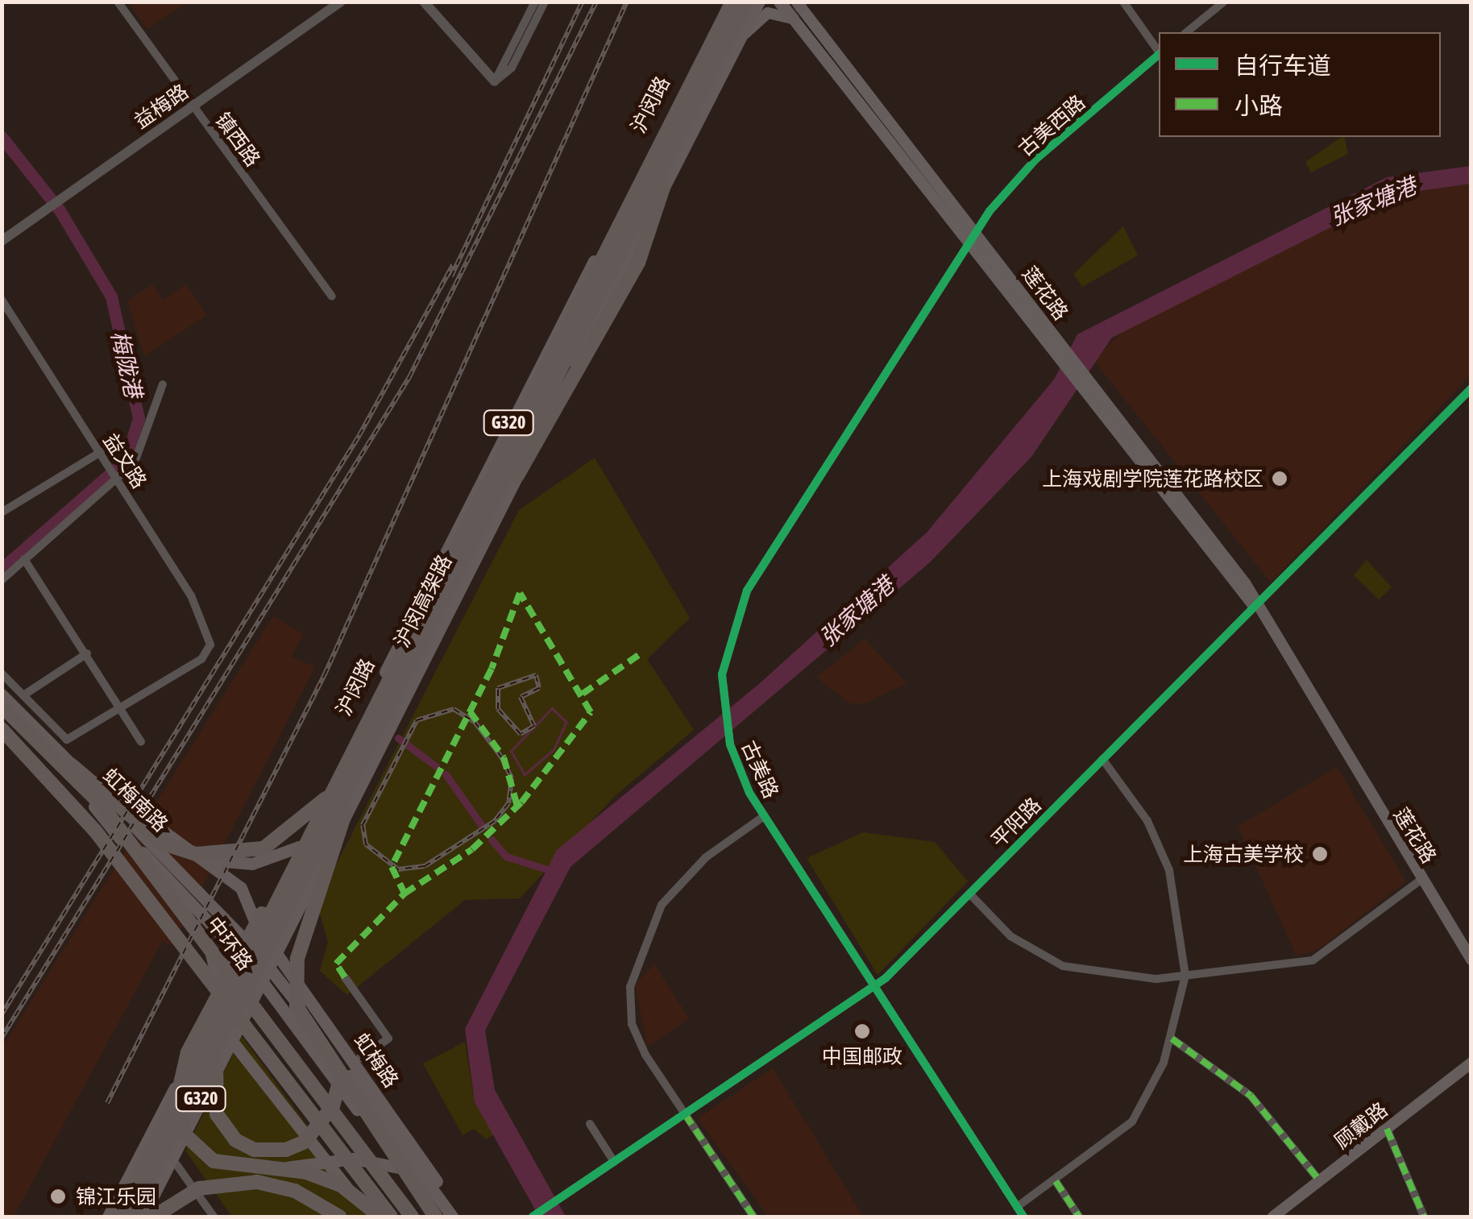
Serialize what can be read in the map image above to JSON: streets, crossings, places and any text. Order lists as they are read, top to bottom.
{
  "streets": {
    "highway": ["沪闵高架路", "中环路"],
    "main road": [
      "沪闵路",
      "莲花路",
      "G320",
      "虹梅南路",
      "虹梅路",
      "顾戴路"
    ],
    "street": [
      "益梅路",
      "古美西路",
      "镇西路",
      "益文路",
      "古美路",
      "平阳路"
    ]
  },
  "crossings": [
    ["沪闵路", "沪闵高架路"],
    ["沪闵路", "虹梅路"],
    ["益梅路", "镇西路"],
    ["古美西路", "莲花路"],
    ["古美西路", "古美路"],
    ["莲花路", "古美路"],
    ["莲花路", "平阳路"],
    ["古美路", "平阳路"],
    ["虹梅南路", "虹梅路"]
  ],
  "water": ["张家塘港", "梅陇港"],
  "places": [
    "上海戏剧学院莲花路校区",
    "上海古美学校",
    "中国邮政",
    "锦江乐园"
  ],
  "legend": ["自行车道", "小路"]
}
